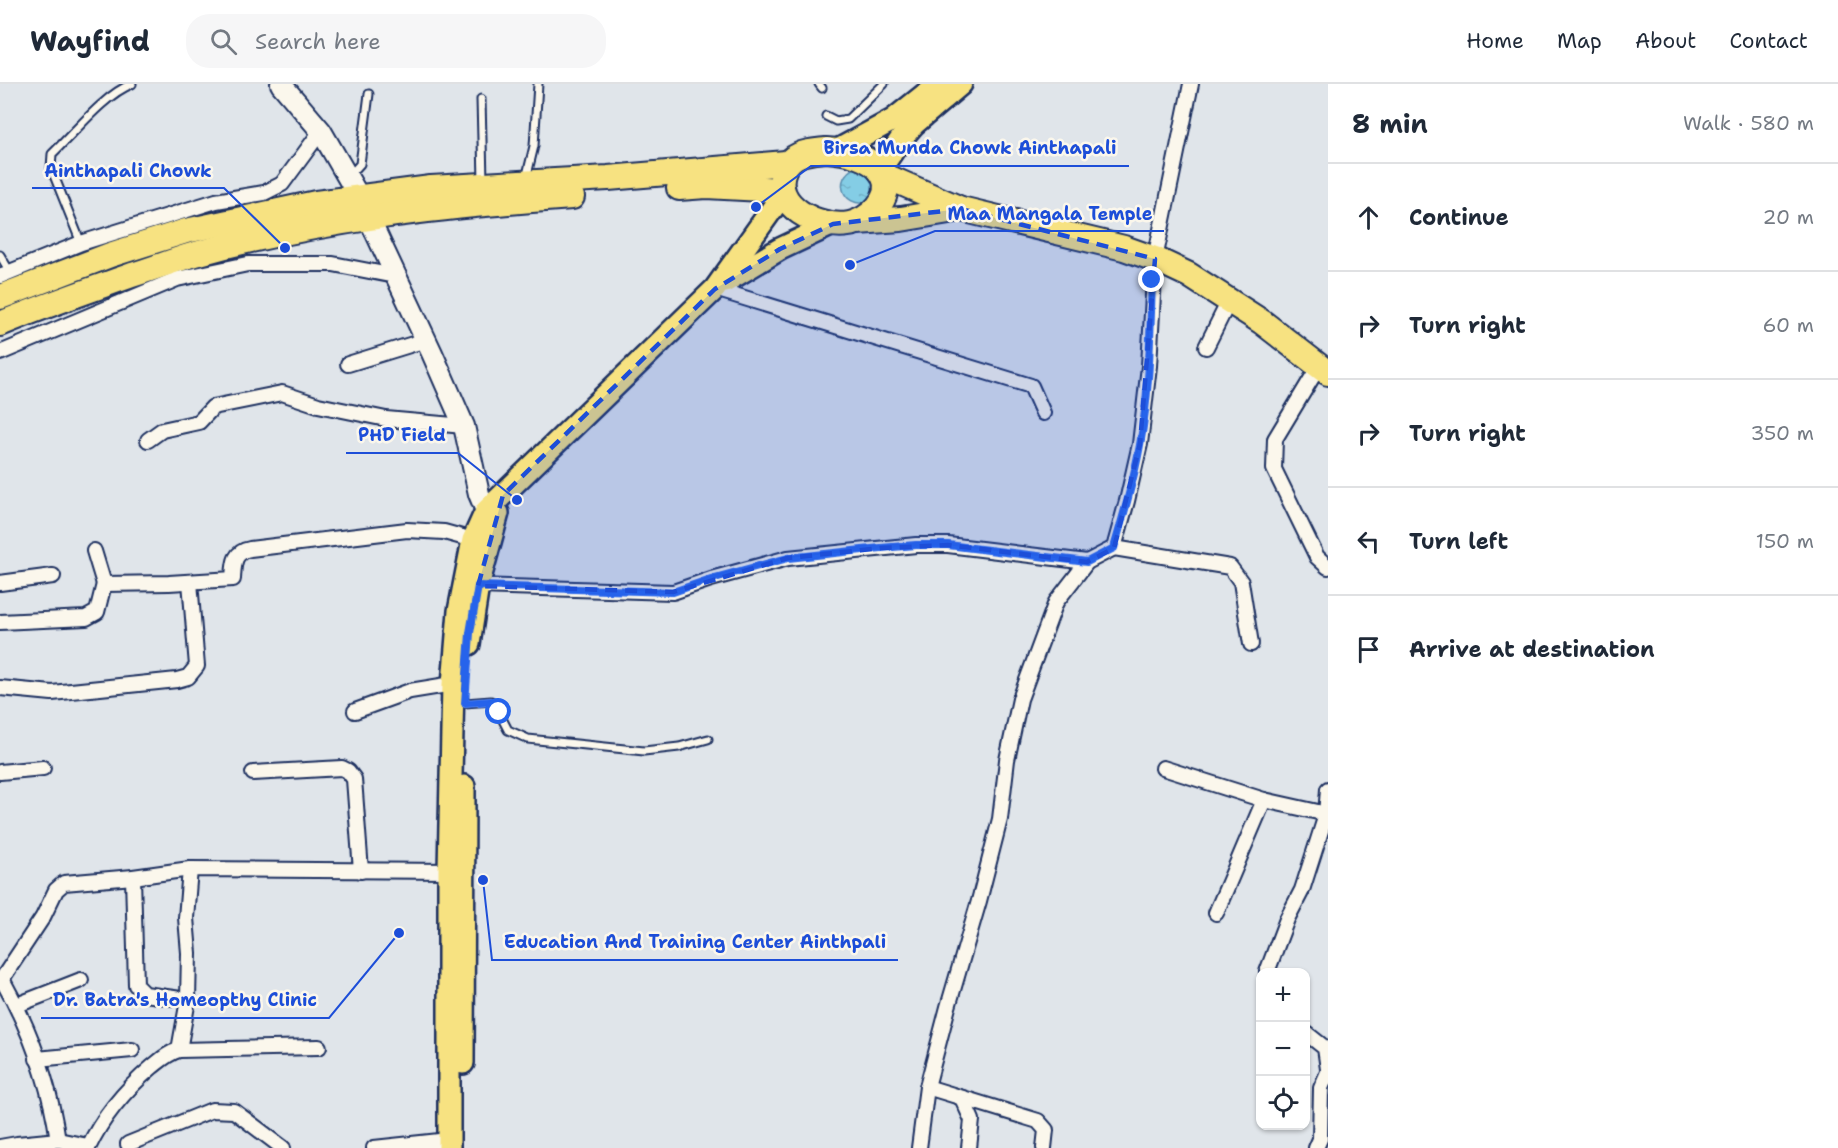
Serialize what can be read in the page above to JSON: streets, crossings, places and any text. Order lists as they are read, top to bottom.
{
  "places": [
    "Birsa Munda Chowk Ainthapali",
    "Ainthapali Chowk",
    "Maa Mangala Temple",
    "PHD Field",
    "Education And Training Center Ainthpali",
    "Dr. Batra's Homeopthy Clinic"
  ],
  "page": {
    "header": "Wayfind",
    "search": "Search here",
    "nav": [
      "Home",
      "Map",
      "About",
      "Contact"
    ],
    "heading": ["8 min", "Walk · 580 m"],
    "list": [
      ["Continue", "20 m"],
      ["Turn right", "60 m"],
      ["Turn right", "350 m"],
      ["Turn left", "150 m"],
      "Arrive at destination"
    ],
    "map_buttons": ["+", "−"]
  }
}
